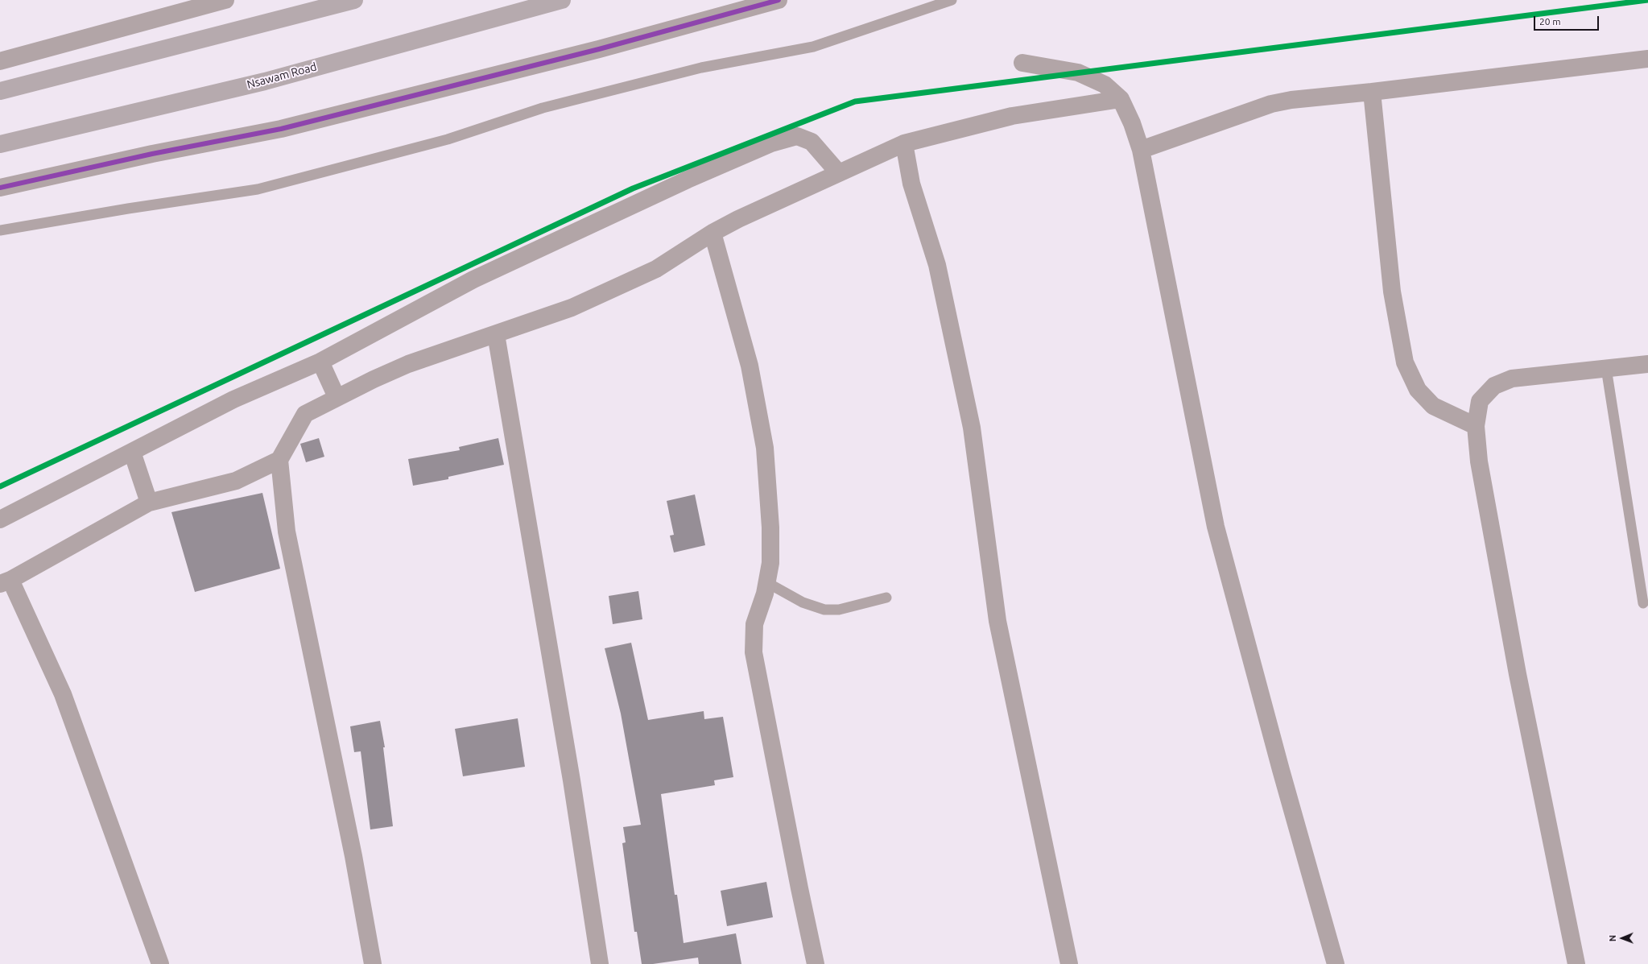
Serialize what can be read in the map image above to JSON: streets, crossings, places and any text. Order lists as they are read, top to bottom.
{
  "streets": {
    "highway": ["Nsawam Road"]
  },
  "scale_bar": "20 m",
  "north": "left"
}
